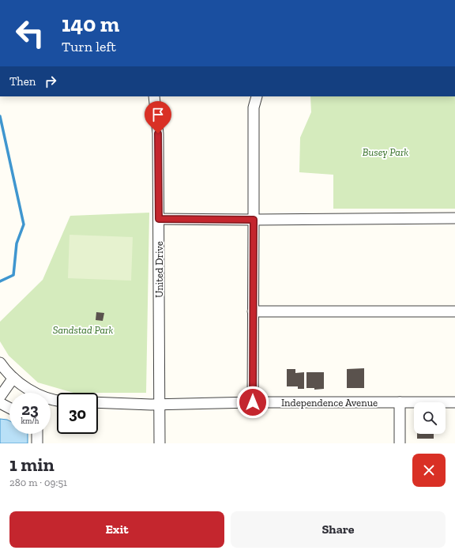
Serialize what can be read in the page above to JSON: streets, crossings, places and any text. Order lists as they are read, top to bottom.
{
  "streets": {
    "street": ["United Drive", "Independence Avenue"]
  },
  "crossings": [
    ["United Drive", "Independence Avenue"]
  ],
  "parks": ["Busey Park", "Sandstad Park"],
  "page": {
    "turn": ["140 m", "Turn left"],
    "then": "Then",
    "speed": "23 km/h",
    "limit": "30",
    "heading": ["1 min", "280 m · 09:51"],
    "buttons": ["Exit", "Share"]
  }
}
